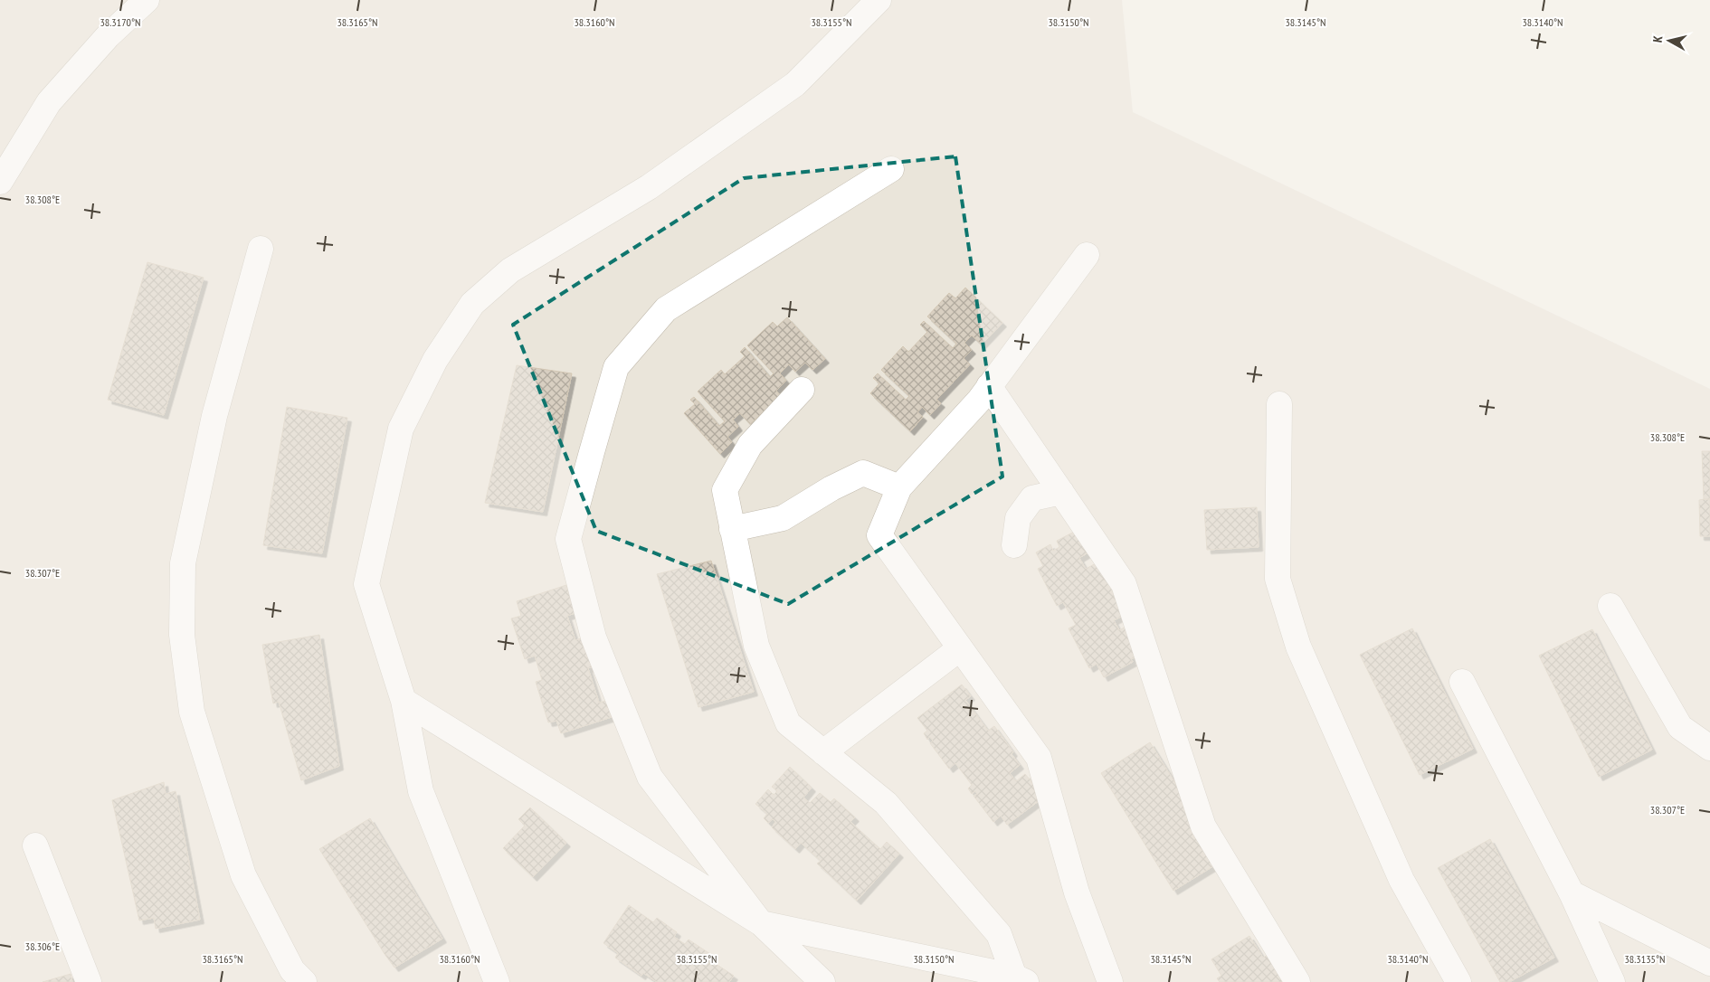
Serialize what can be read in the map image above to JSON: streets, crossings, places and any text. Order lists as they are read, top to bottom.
{
  "north": "left",
  "coordinates": [
    "38.3170°N",
    "38.3165°N",
    "38.3160°N",
    "38.3155°N",
    "38.3150°N",
    "38.3145°N",
    "38.3140°N",
    "38.308°E",
    "38.307°E",
    "38.306°E",
    "38.3135°N"
  ]
}
